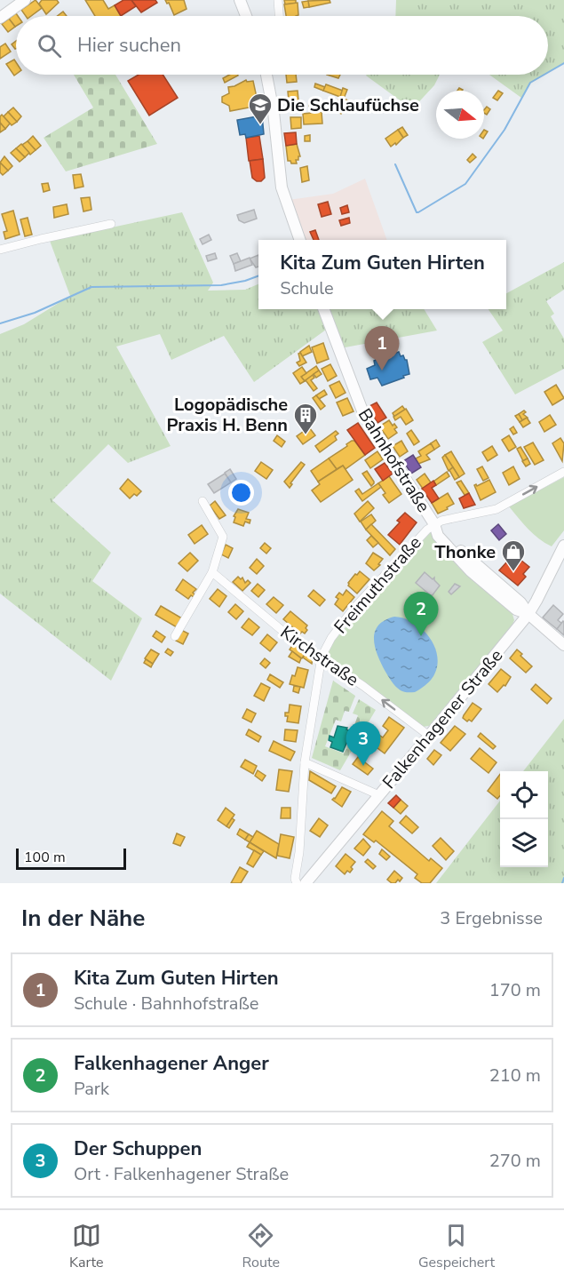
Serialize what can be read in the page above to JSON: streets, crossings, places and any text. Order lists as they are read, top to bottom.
{
  "streets": {
    "street": [
      "Bahnhofstraße",
      "Freimuthstraße",
      "Kirchstraße",
      "Falkenhagener Straße"
    ]
  },
  "crossings": [
    ["Bahnhofstraße", "Freimuthstraße"],
    ["Bahnhofstraße", "Falkenhagener Straße"],
    ["Freimuthstraße", "Kirchstraße"],
    ["Kirchstraße", "Falkenhagener Straße"]
  ],
  "one_way": ["Kirchstraße"],
  "places": {
    "school or university": ["Die Schlaufüchse"],
    "building": ["Logopädische Praxis H. Benn"],
    "shop": ["Thonke"]
  },
  "scale_bar": "100 m",
  "north": "right",
  "page": {
    "search": "Hier suchen",
    "popup": ["Kita Zum Guten Hirten", "Schule"],
    "pins": ["1", "2", "3"],
    "scale": "100 m",
    "heading": ["In der Nähe", "3 Ergebnisse"],
    "list": [
      {
        "mark": "1",
        "name": "Kita Zum Guten Hirten",
        "note": "Schule · Bahnhofstraße",
        "value": "170 m"
      },
      {
        "mark": "2",
        "name": "Falkenhagener Anger",
        "note": "Park",
        "value": "210 m"
      },
      {
        "mark": "3",
        "name": "Der Schuppen",
        "note": "Ort · Falkenhagener Straße",
        "value": "270 m"
      }
    ],
    "nav": ["Karte", "Route", "Gespeichert"]
  }
}
